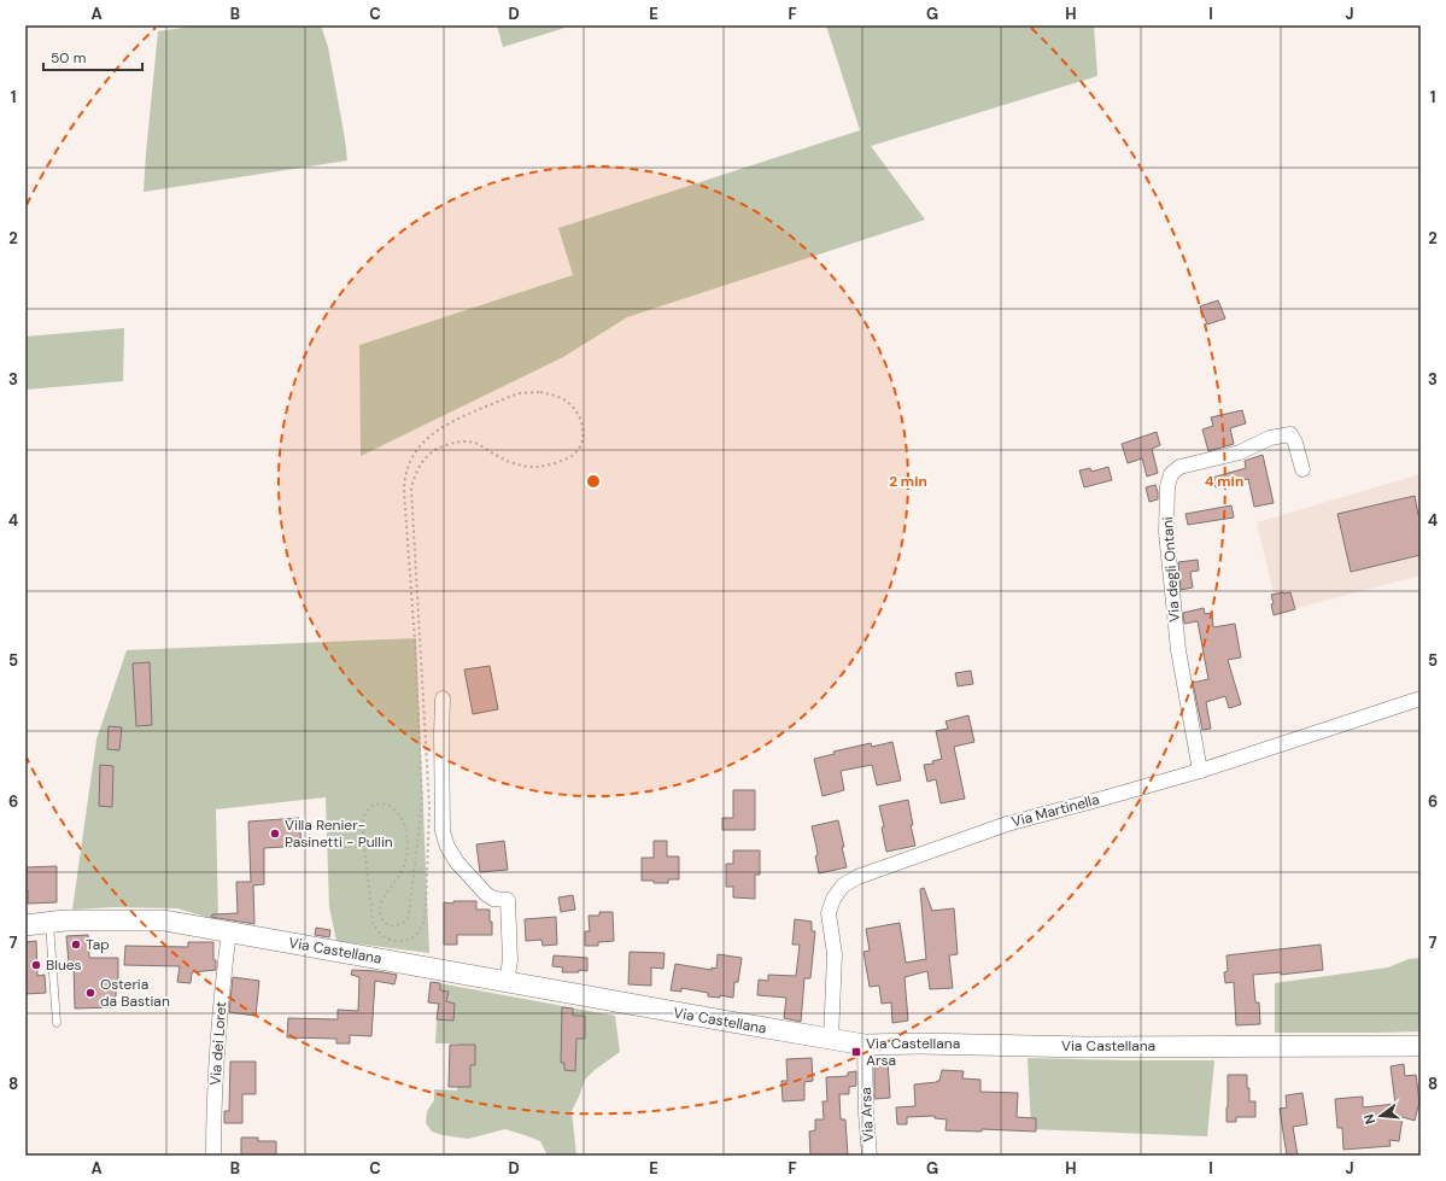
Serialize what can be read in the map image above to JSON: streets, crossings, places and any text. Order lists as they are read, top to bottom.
{
  "streets": {
    "main road": ["Via Castellana"],
    "street": [
      "Via degli Ontani",
      "Via Martinella",
      "Via dei Loret",
      "Via Arsa"
    ]
  },
  "crossings": [
    ["Via degli Ontani", "Via Martinella"],
    ["Via Martinella", "Via Castellana"],
    ["Via Castellana", "Via dei Loret"],
    ["Via Castellana", "Via Arsa"]
  ],
  "places": {
    "other": [
      "Villa Renier- Pasinetti - Pullin",
      "Tap",
      "Blues",
      "Osteria da Bastian"
    ],
    "transit": ["Via Castellana Arsa"]
  },
  "scale_bar": "50 m",
  "north": "left",
  "grid": {
    "columns": [
      "A",
      "B",
      "C",
      "D",
      "E",
      "F",
      "G",
      "H",
      "I",
      "J"
    ],
    "rows": [
      "1",
      "2",
      "3",
      "4",
      "5",
      "6",
      "7",
      "8"
    ]
  },
  "rings": ["2 min", "4 min"]
}
